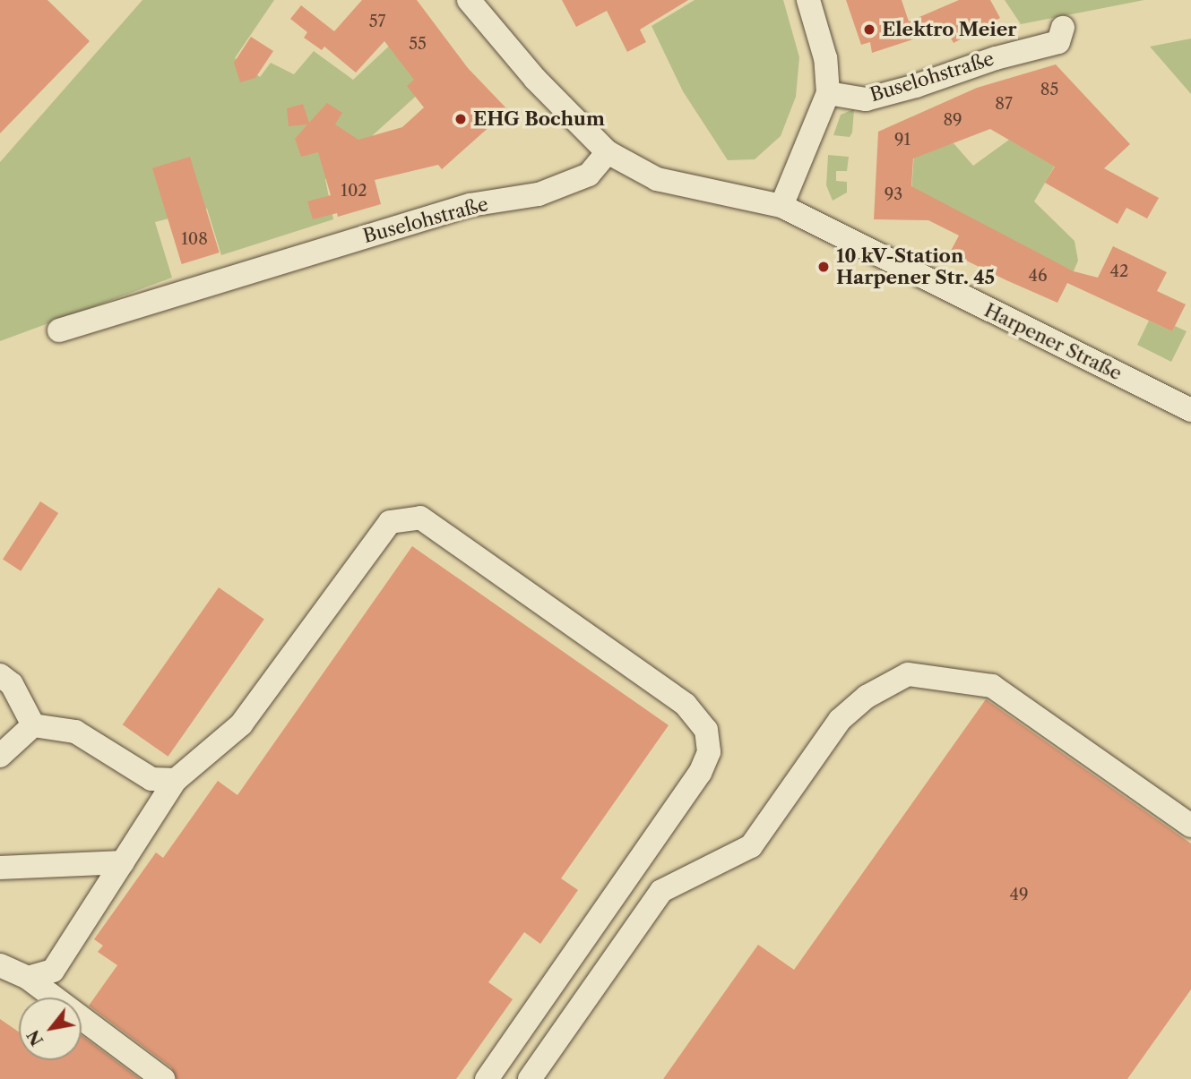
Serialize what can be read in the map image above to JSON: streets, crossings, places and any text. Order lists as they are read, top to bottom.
{
  "streets": {
    "street": ["Buselohstraße", "Harpener Straße"]
  },
  "places": ["Elektro Meier", "EHG Bochum", "10 kV-Station Harpener Str. 45"],
  "house_numbers": [
    "57",
    "55",
    "85",
    "87",
    "89",
    "91",
    "102",
    "93",
    "108",
    "42",
    "46",
    "49"
  ],
  "north": "bottom left"
}
